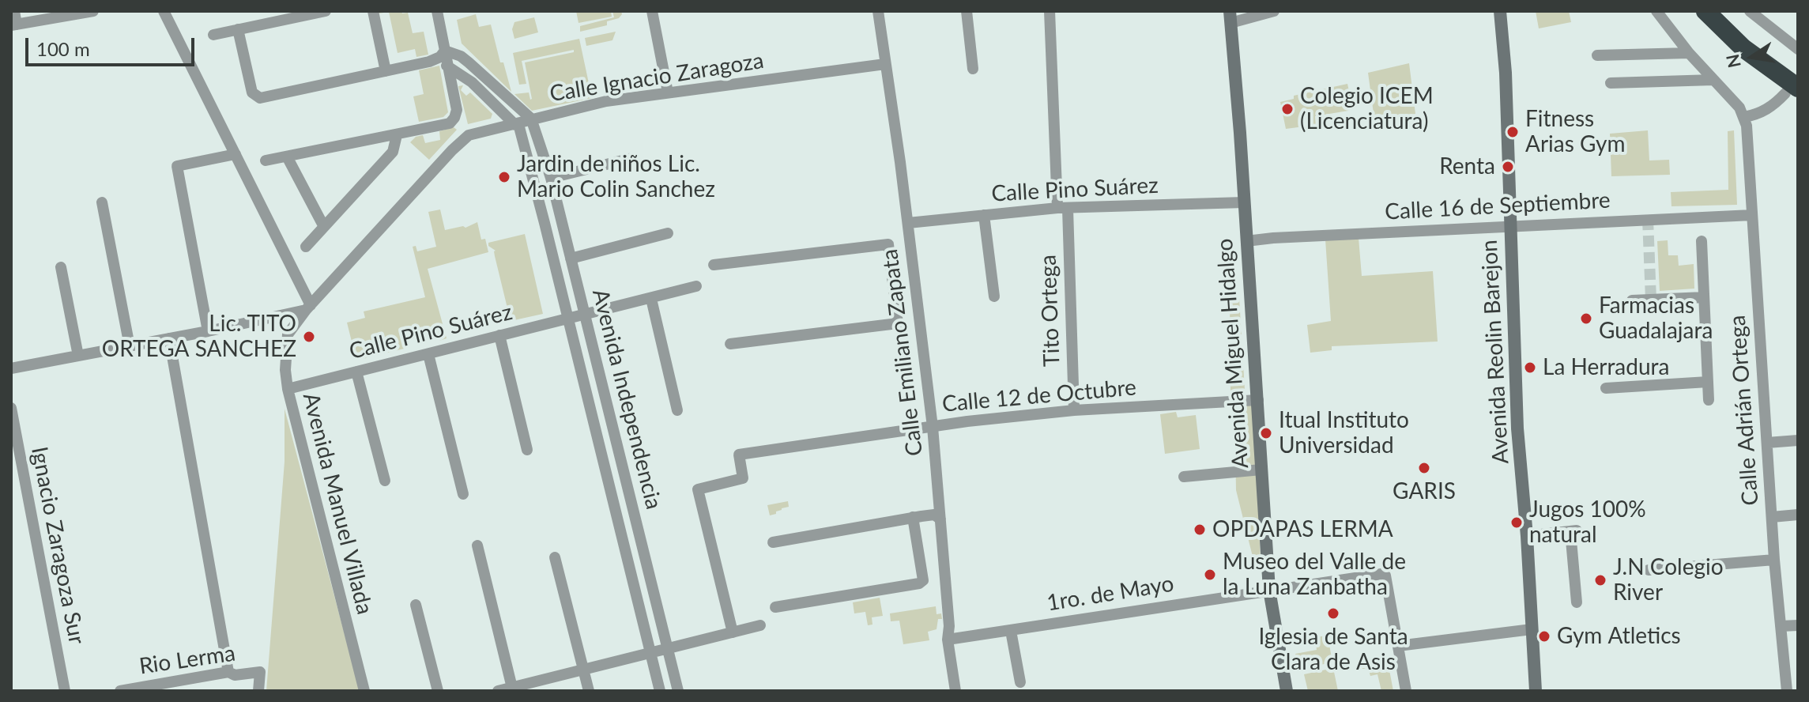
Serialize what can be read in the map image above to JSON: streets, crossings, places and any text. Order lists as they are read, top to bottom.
{
  "streets": {
    "main road": ["Avenida Reolin Barejon", "Avenida Miguel Hidalgo"],
    "street": [
      "Calle Ignacio Zaragoza",
      "Calle Pino Suárez",
      "Calle 16 de Septiembre",
      "Tito Ortega",
      "Calle Emiliano Zapata",
      "Calle 12 de Octubre",
      "Avenida Independencia",
      "Calle Adrián Ortega",
      "Avenida Manuel Villada",
      "Ignacio Zaragoza Sur",
      "1ro. de Mayo",
      "Rio Lerma"
    ]
  },
  "crossings": [
    ["Calle Ignacio Zaragoza", "Calle Emiliano Zapata"],
    ["Calle Ignacio Zaragoza", "Avenida Independencia"],
    ["Calle Ignacio Zaragoza", "Avenida Manuel Villada"],
    ["Calle Pino Suárez", "Tito Ortega"],
    ["Calle Pino Suárez", "Calle Emiliano Zapata"],
    ["Calle Pino Suárez", "Avenida Miguel Hidalgo"],
    ["Calle Pino Suárez", "Avenida Independencia"],
    ["Calle Pino Suárez", "Avenida Manuel Villada"],
    ["Calle 16 de Septiembre", "Avenida Reolin Barejon"],
    ["Calle 16 de Septiembre", "Avenida Miguel Hidalgo"],
    ["Calle 16 de Septiembre", "Calle Adrián Ortega"],
    ["Tito Ortega", "Calle 12 de Octubre"],
    ["Calle Emiliano Zapata", "Calle 12 de Octubre"],
    ["Calle Emiliano Zapata", "1ro. de Mayo"],
    ["Avenida Miguel Hidalgo", "Calle 12 de Octubre"],
    ["Avenida Miguel Hidalgo", "1ro. de Mayo"]
  ],
  "places": [
    "Colegio ICEM (Licenciatura)",
    "Fitness Arias Gym",
    "Renta",
    "Jardin de niños Lic. Mario Colin Sanchez",
    "Farmacias Guadalajara",
    "Lic. TITO ORTEGA SANCHEZ",
    "La Herradura",
    "Itual Instituto Universidad",
    "GARIS",
    "Jugos 100% natural",
    "OPDAPAS LERMA",
    "Museo del Valle de la Luna Zanbatha",
    "J.N Colegio River",
    "Iglesia de Santa Clara de Asis",
    "Gym Atletics"
  ],
  "scale_bar": "100 m",
  "north": "left"
}
